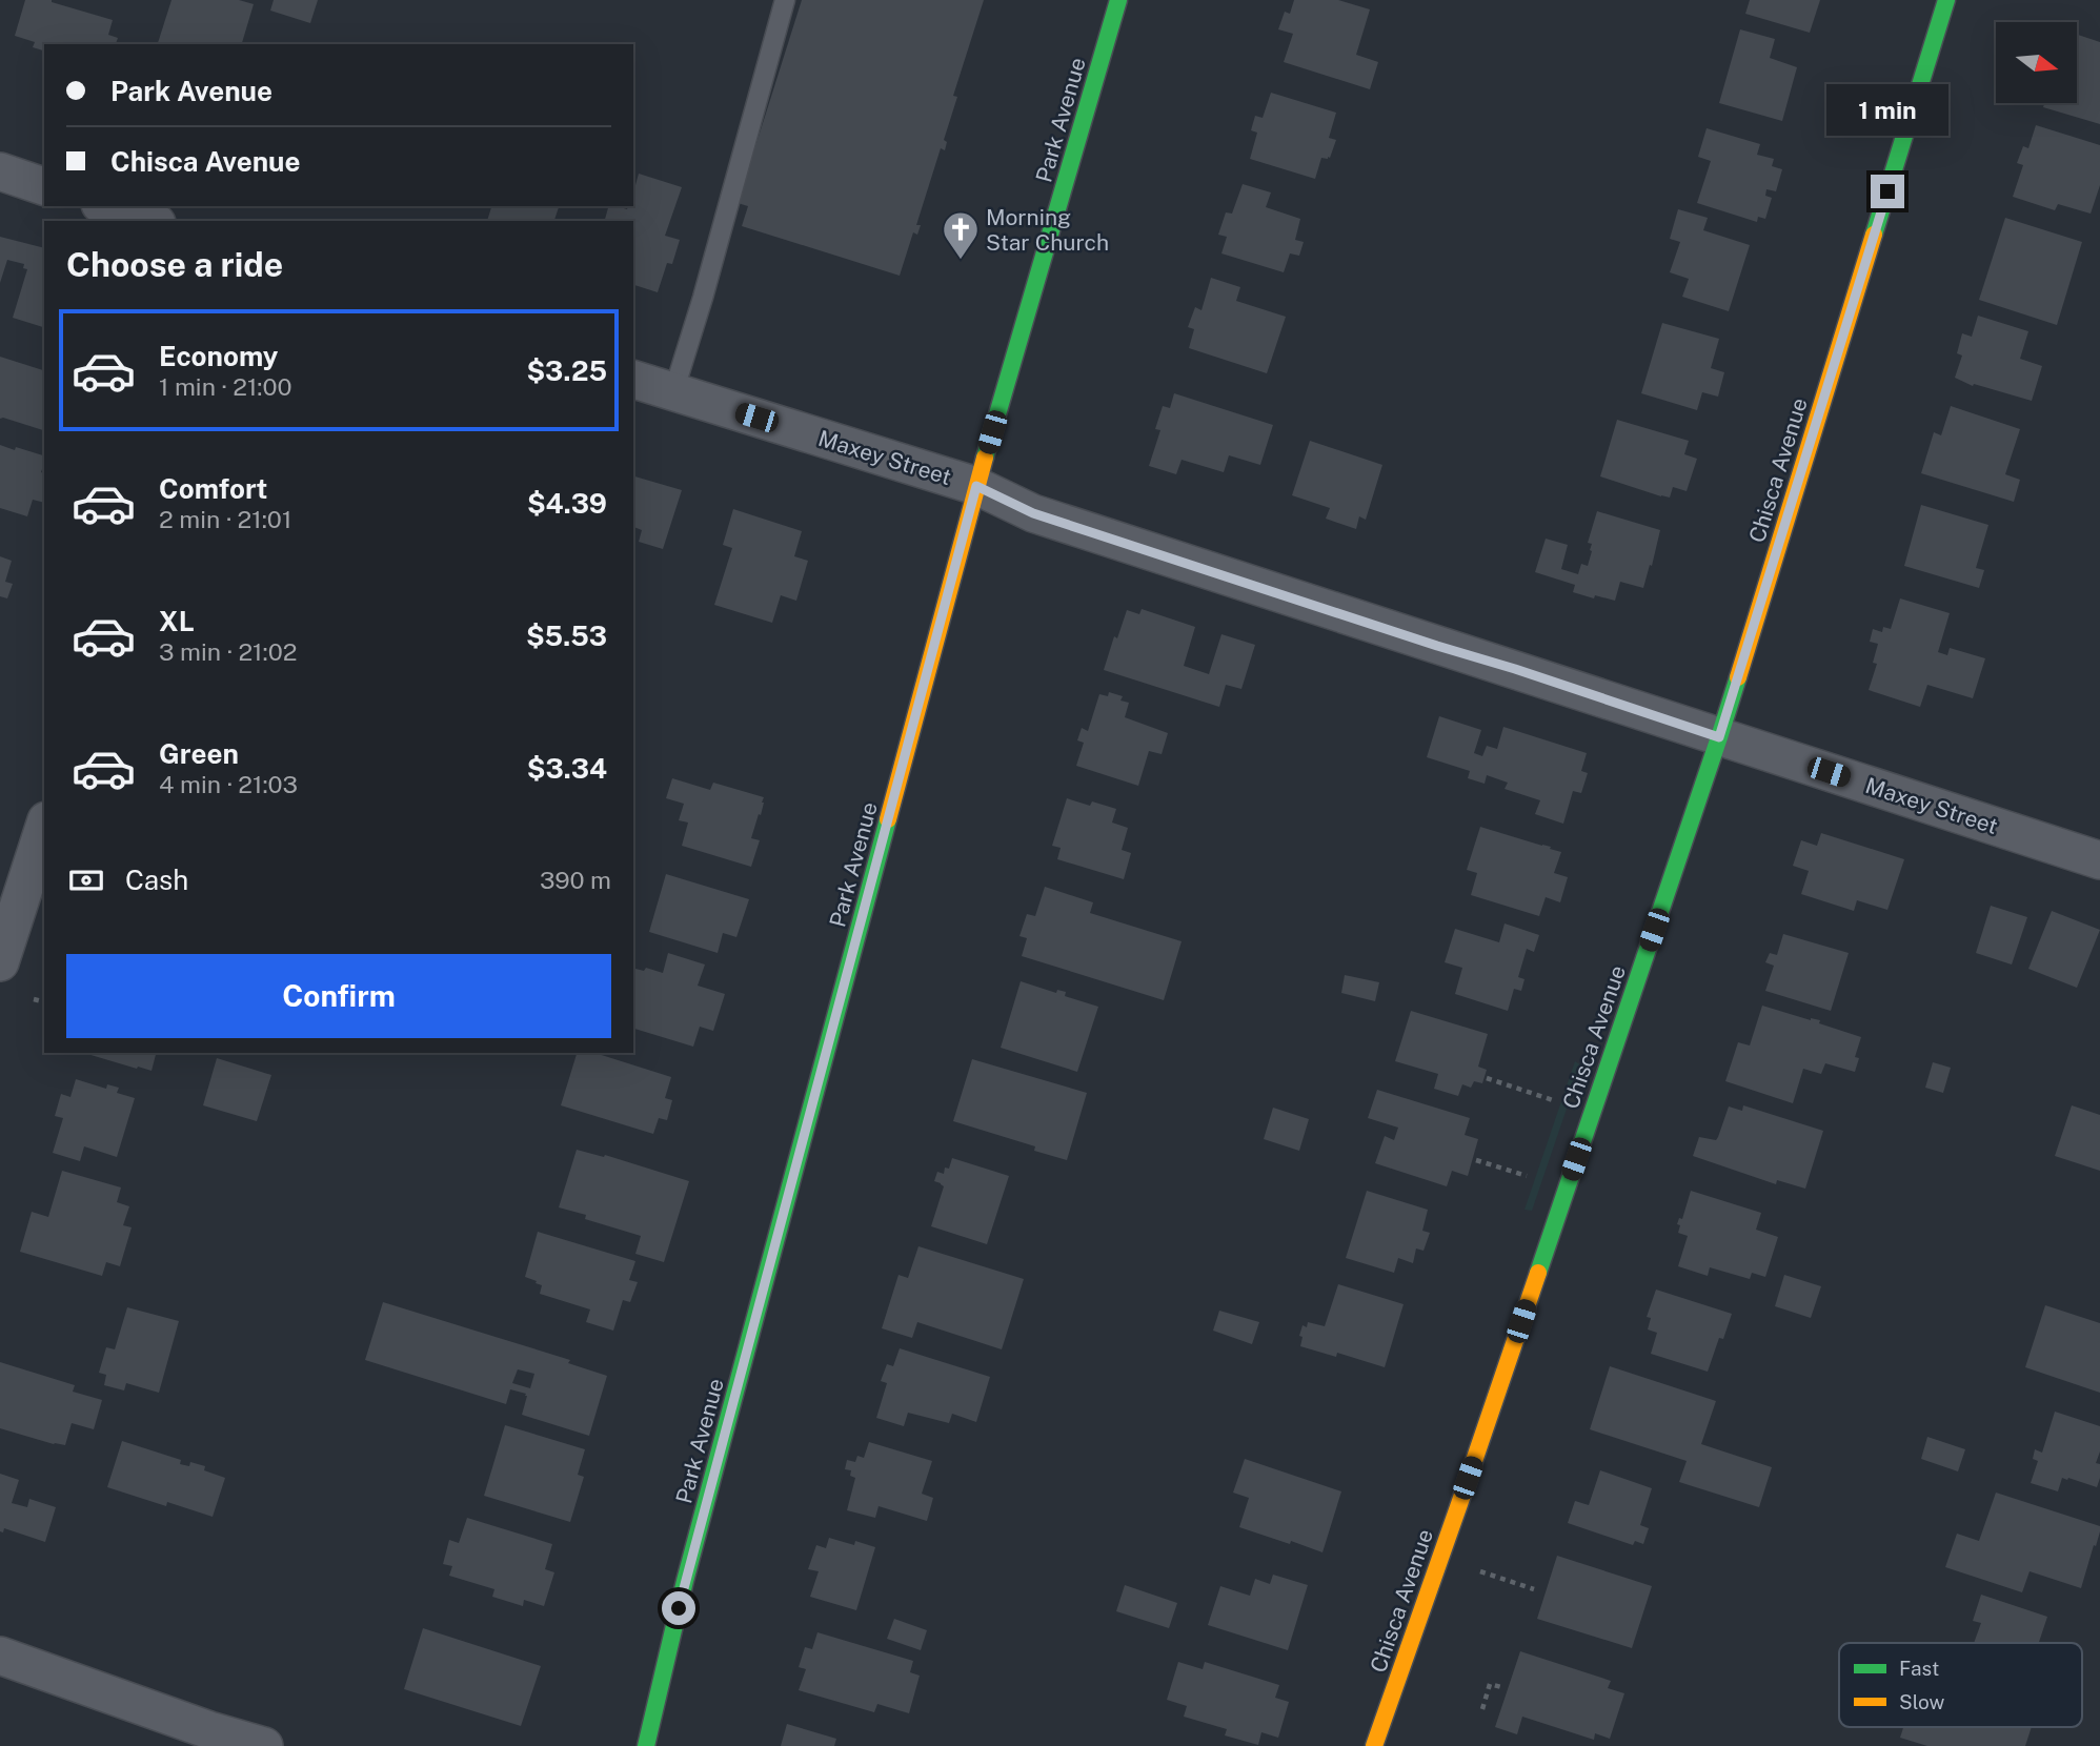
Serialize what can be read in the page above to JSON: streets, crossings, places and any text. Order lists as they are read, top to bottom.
{
  "streets": {
    "street": ["Park Avenue", "Maxey Street", "Chisca Avenue"]
  },
  "crossings": [
    ["Park Avenue", "Maxey Street"],
    ["Maxey Street", "Chisca Avenue"]
  ],
  "places": {
    "church": ["Morning Star Church"]
  },
  "legend": ["Fast", "Slow"],
  "north": "right",
  "page": {
    "banner": ["Park Avenue", "Chisca Avenue"],
    "bubble": "1 min",
    "heading": "Choose a ride",
    "list": [
      {
        "name": "Economy",
        "note": "1 min · 21:00",
        "value": "$3.25"
      },
      {
        "name": "Comfort",
        "note": "2 min · 21:01",
        "value": "$4.39"
      },
      {
        "name": "XL",
        "note": "3 min · 21:02",
        "value": "$5.53"
      },
      {
        "name": "Green",
        "note": "4 min · 21:03",
        "value": "$3.34"
      }
    ],
    "pay": ["Cash", "390 m"],
    "buttons": "Confirm"
  }
}
